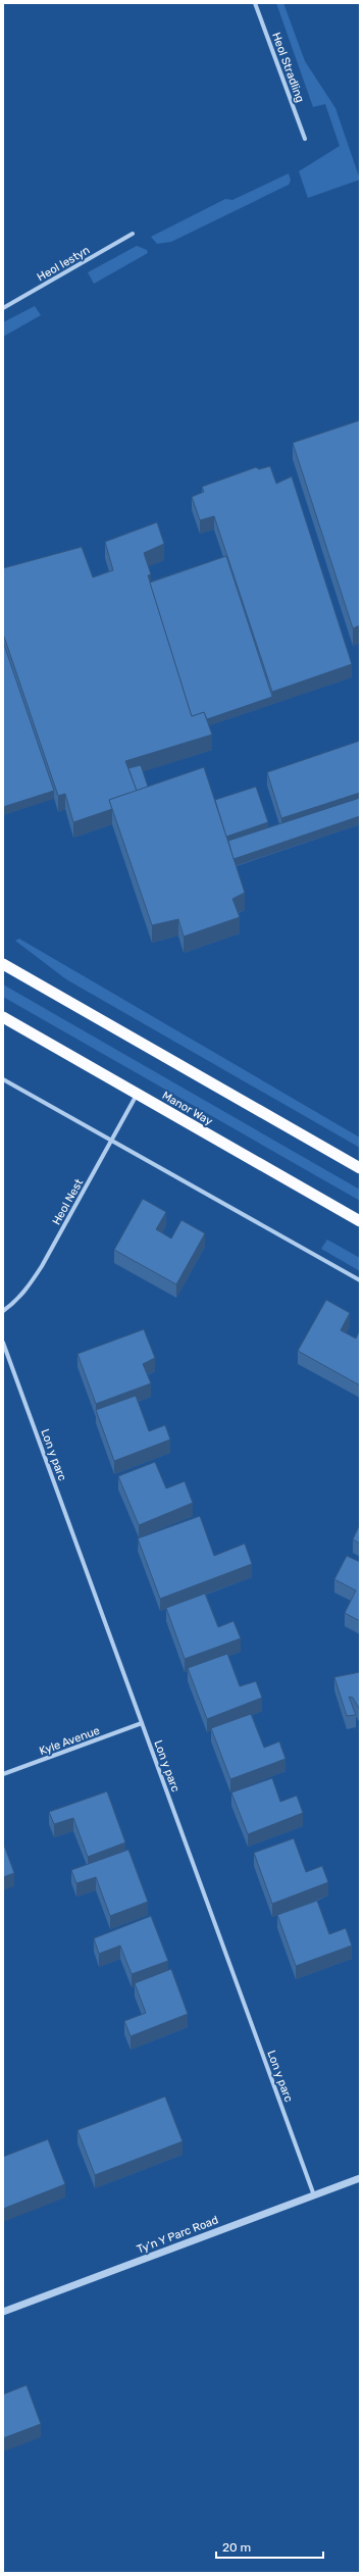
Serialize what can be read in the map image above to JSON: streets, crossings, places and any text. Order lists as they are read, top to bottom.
{
  "streets": {
    "highway": ["Manor Way"],
    "street": [
      "Heol Stradling",
      "Heol Iestyn",
      "Heol Nest",
      "Lon y parc",
      "Kyle Avenue",
      "Ty'n Y Parc Road"
    ]
  },
  "crossings": [
    ["Manor Way", "Heol Nest"],
    ["Lon y parc", "Kyle Avenue"],
    ["Lon y parc", "Ty'n Y Parc Road"]
  ],
  "scale_bar": "20 m"
}
